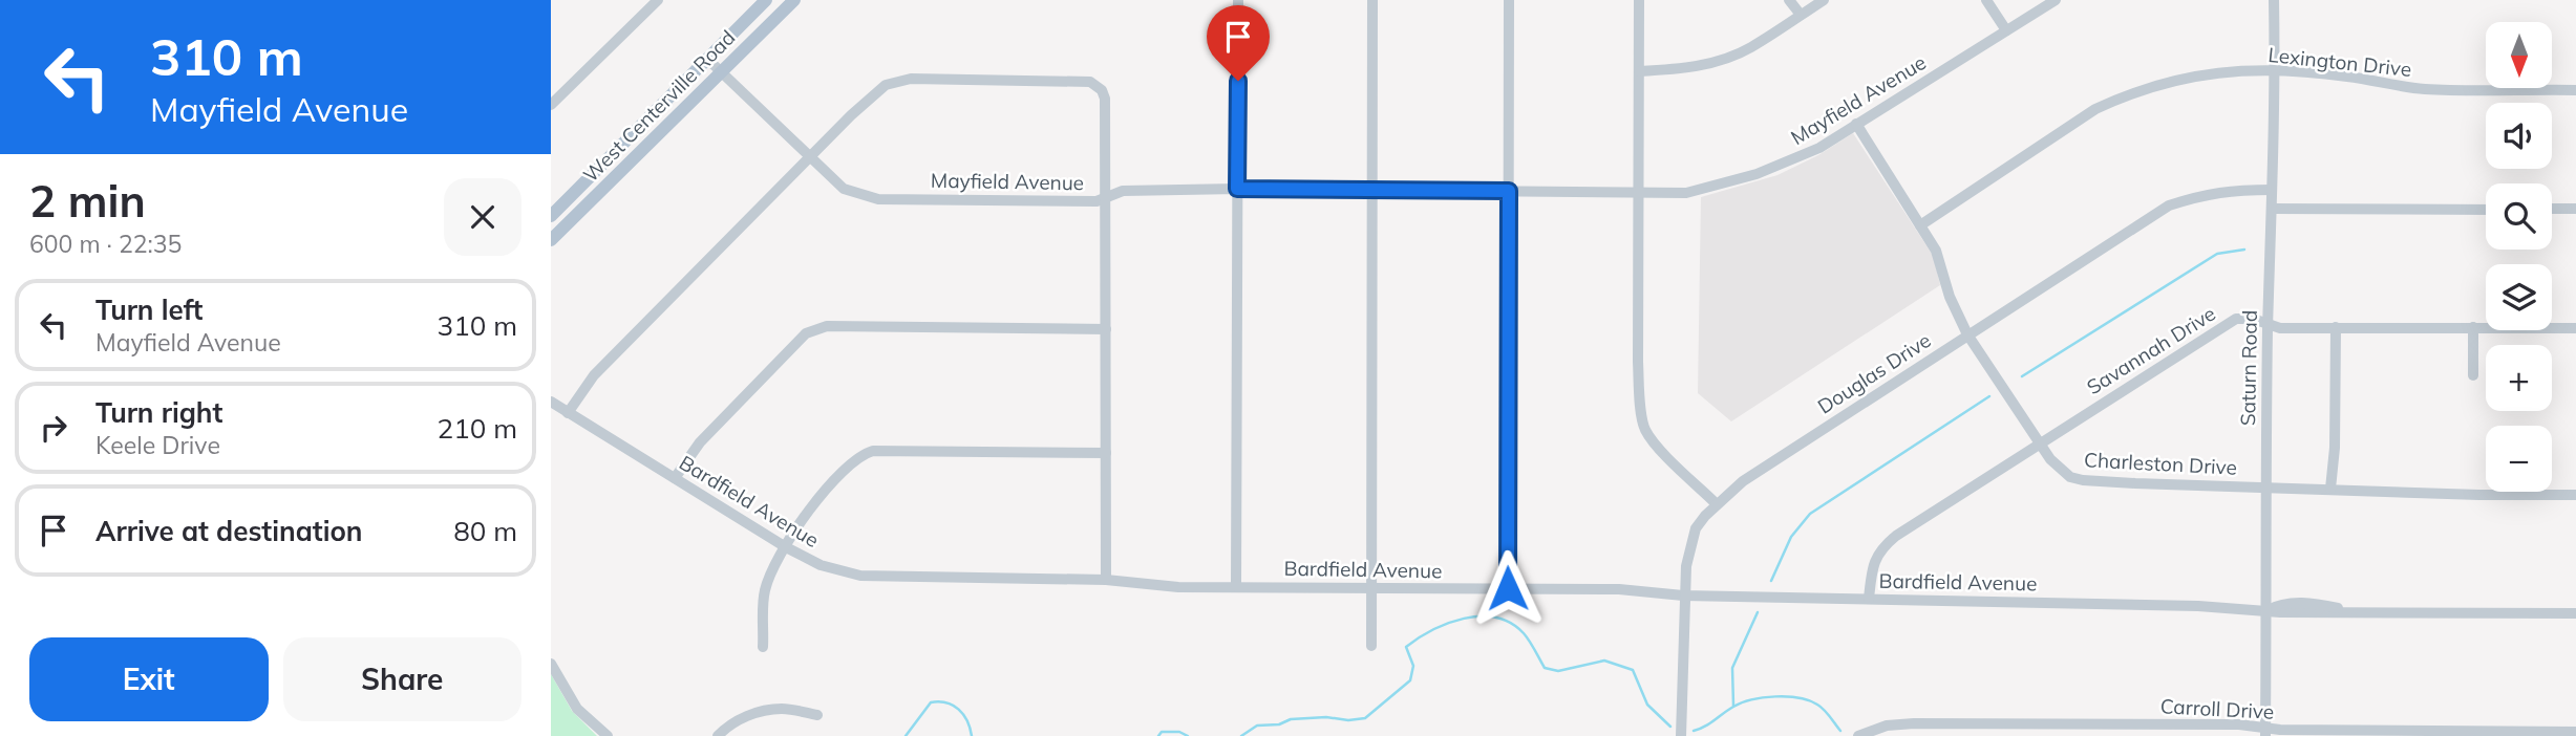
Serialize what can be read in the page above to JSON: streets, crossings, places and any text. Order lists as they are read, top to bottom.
{
  "streets": {
    "main road": ["West Centerville Road"],
    "street": [
      "Lexington Drive",
      "Mayfield Avenue",
      "Savannah Drive",
      "Saturn Road",
      "Douglas Drive",
      "Charleston Drive",
      "Bardfield Avenue",
      "Carroll Drive"
    ]
  },
  "crossings": [
    ["Lexington Drive", "Saturn Road"],
    ["Lexington Drive", "Charleston Drive"],
    ["Mayfield Avenue", "West Centerville Road"],
    ["Mayfield Avenue", "Charleston Drive"],
    ["Savannah Drive", "Saturn Road"],
    ["Savannah Drive", "Charleston Drive"],
    ["Savannah Drive", "Bardfield Avenue"],
    ["Saturn Road", "Douglas Drive"],
    ["Saturn Road", "Charleston Drive"],
    ["Saturn Road", "Bardfield Avenue"],
    ["Saturn Road", "Carroll Drive"],
    ["Douglas Drive", "Charleston Drive"],
    ["Douglas Drive", "Bardfield Avenue"]
  ],
  "north": "bottom",
  "page": {
    "turn": ["310 m", "Mayfield Avenue"],
    "map_buttons": ["+", "−"],
    "heading": ["2 min", "600 m · 22:35"],
    "list": [
      {
        "name": "Turn left",
        "note": "Mayfield Avenue",
        "value": "310 m"
      },
      {
        "name": "Turn right",
        "note": "Keele Drive",
        "value": "210 m"
      },
      {
        "name": "Arrive at destination",
        "value": "80 m"
      }
    ],
    "buttons": ["Exit", "Share"]
  }
}
